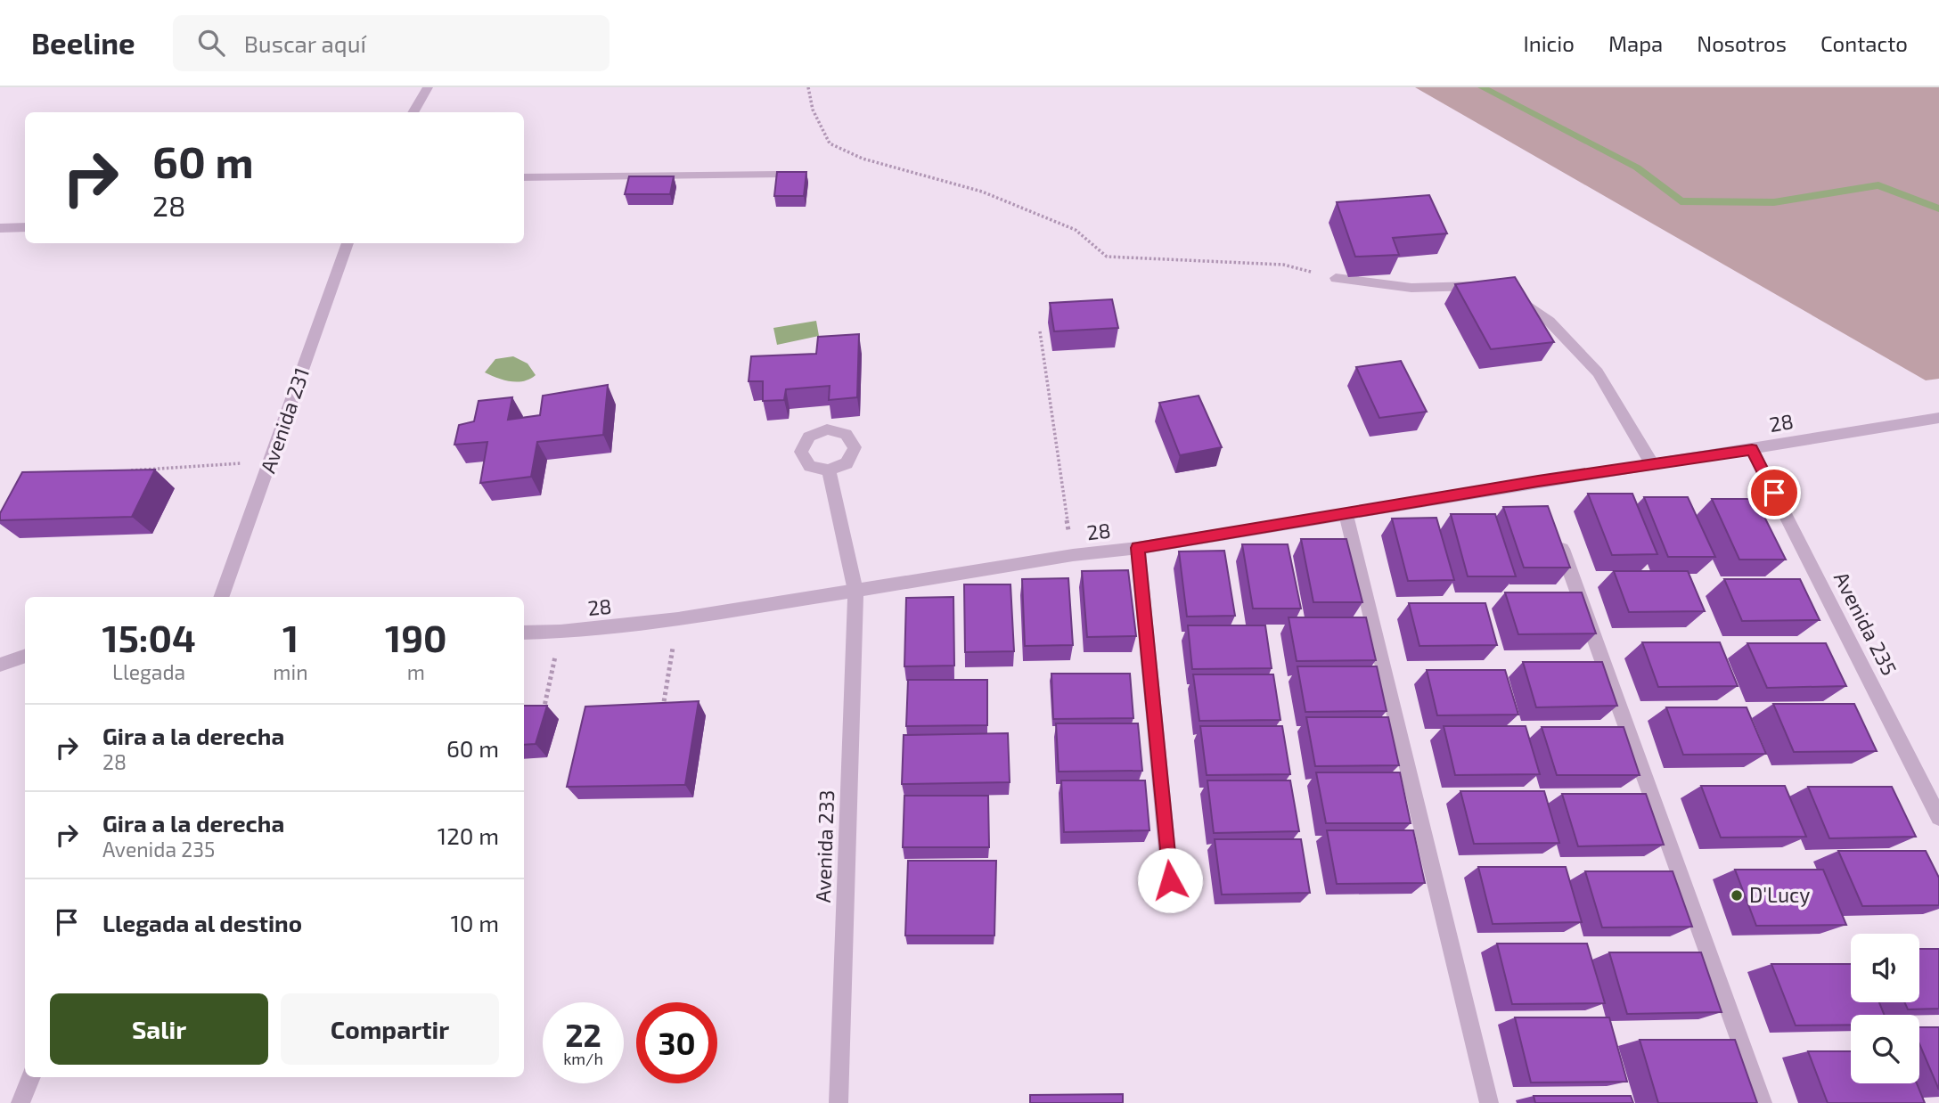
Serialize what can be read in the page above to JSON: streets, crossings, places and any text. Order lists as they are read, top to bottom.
{
  "streets": {
    "street": [
      "Avenida 231",
      "28",
      "Avenida 235",
      "Avenida 233"
    ]
  },
  "crossings": [
    ["28", "Avenida 235"],
    ["28", "Avenida 233"]
  ],
  "places": ["D'Lucy"],
  "page": {
    "header": "Beeline",
    "search": "Buscar aquí",
    "nav": [
      "Inicio",
      "Mapa",
      "Nosotros",
      "Contacto"
    ],
    "turn": ["60 m", "28"],
    "eta": [
      "15:04",
      "Llegada",
      "1",
      "min",
      "190",
      "m"
    ],
    "list": [
      {
        "name": "Gira a la derecha",
        "note": "28",
        "value": "60 m"
      },
      {
        "name": "Gira a la derecha",
        "note": "Avenida 235",
        "value": "120 m"
      },
      {
        "name": "Llegada al destino",
        "value": "10 m"
      }
    ],
    "buttons": ["Salir", "Compartir"],
    "speed": "22 km/h",
    "limit": "30"
  }
}
